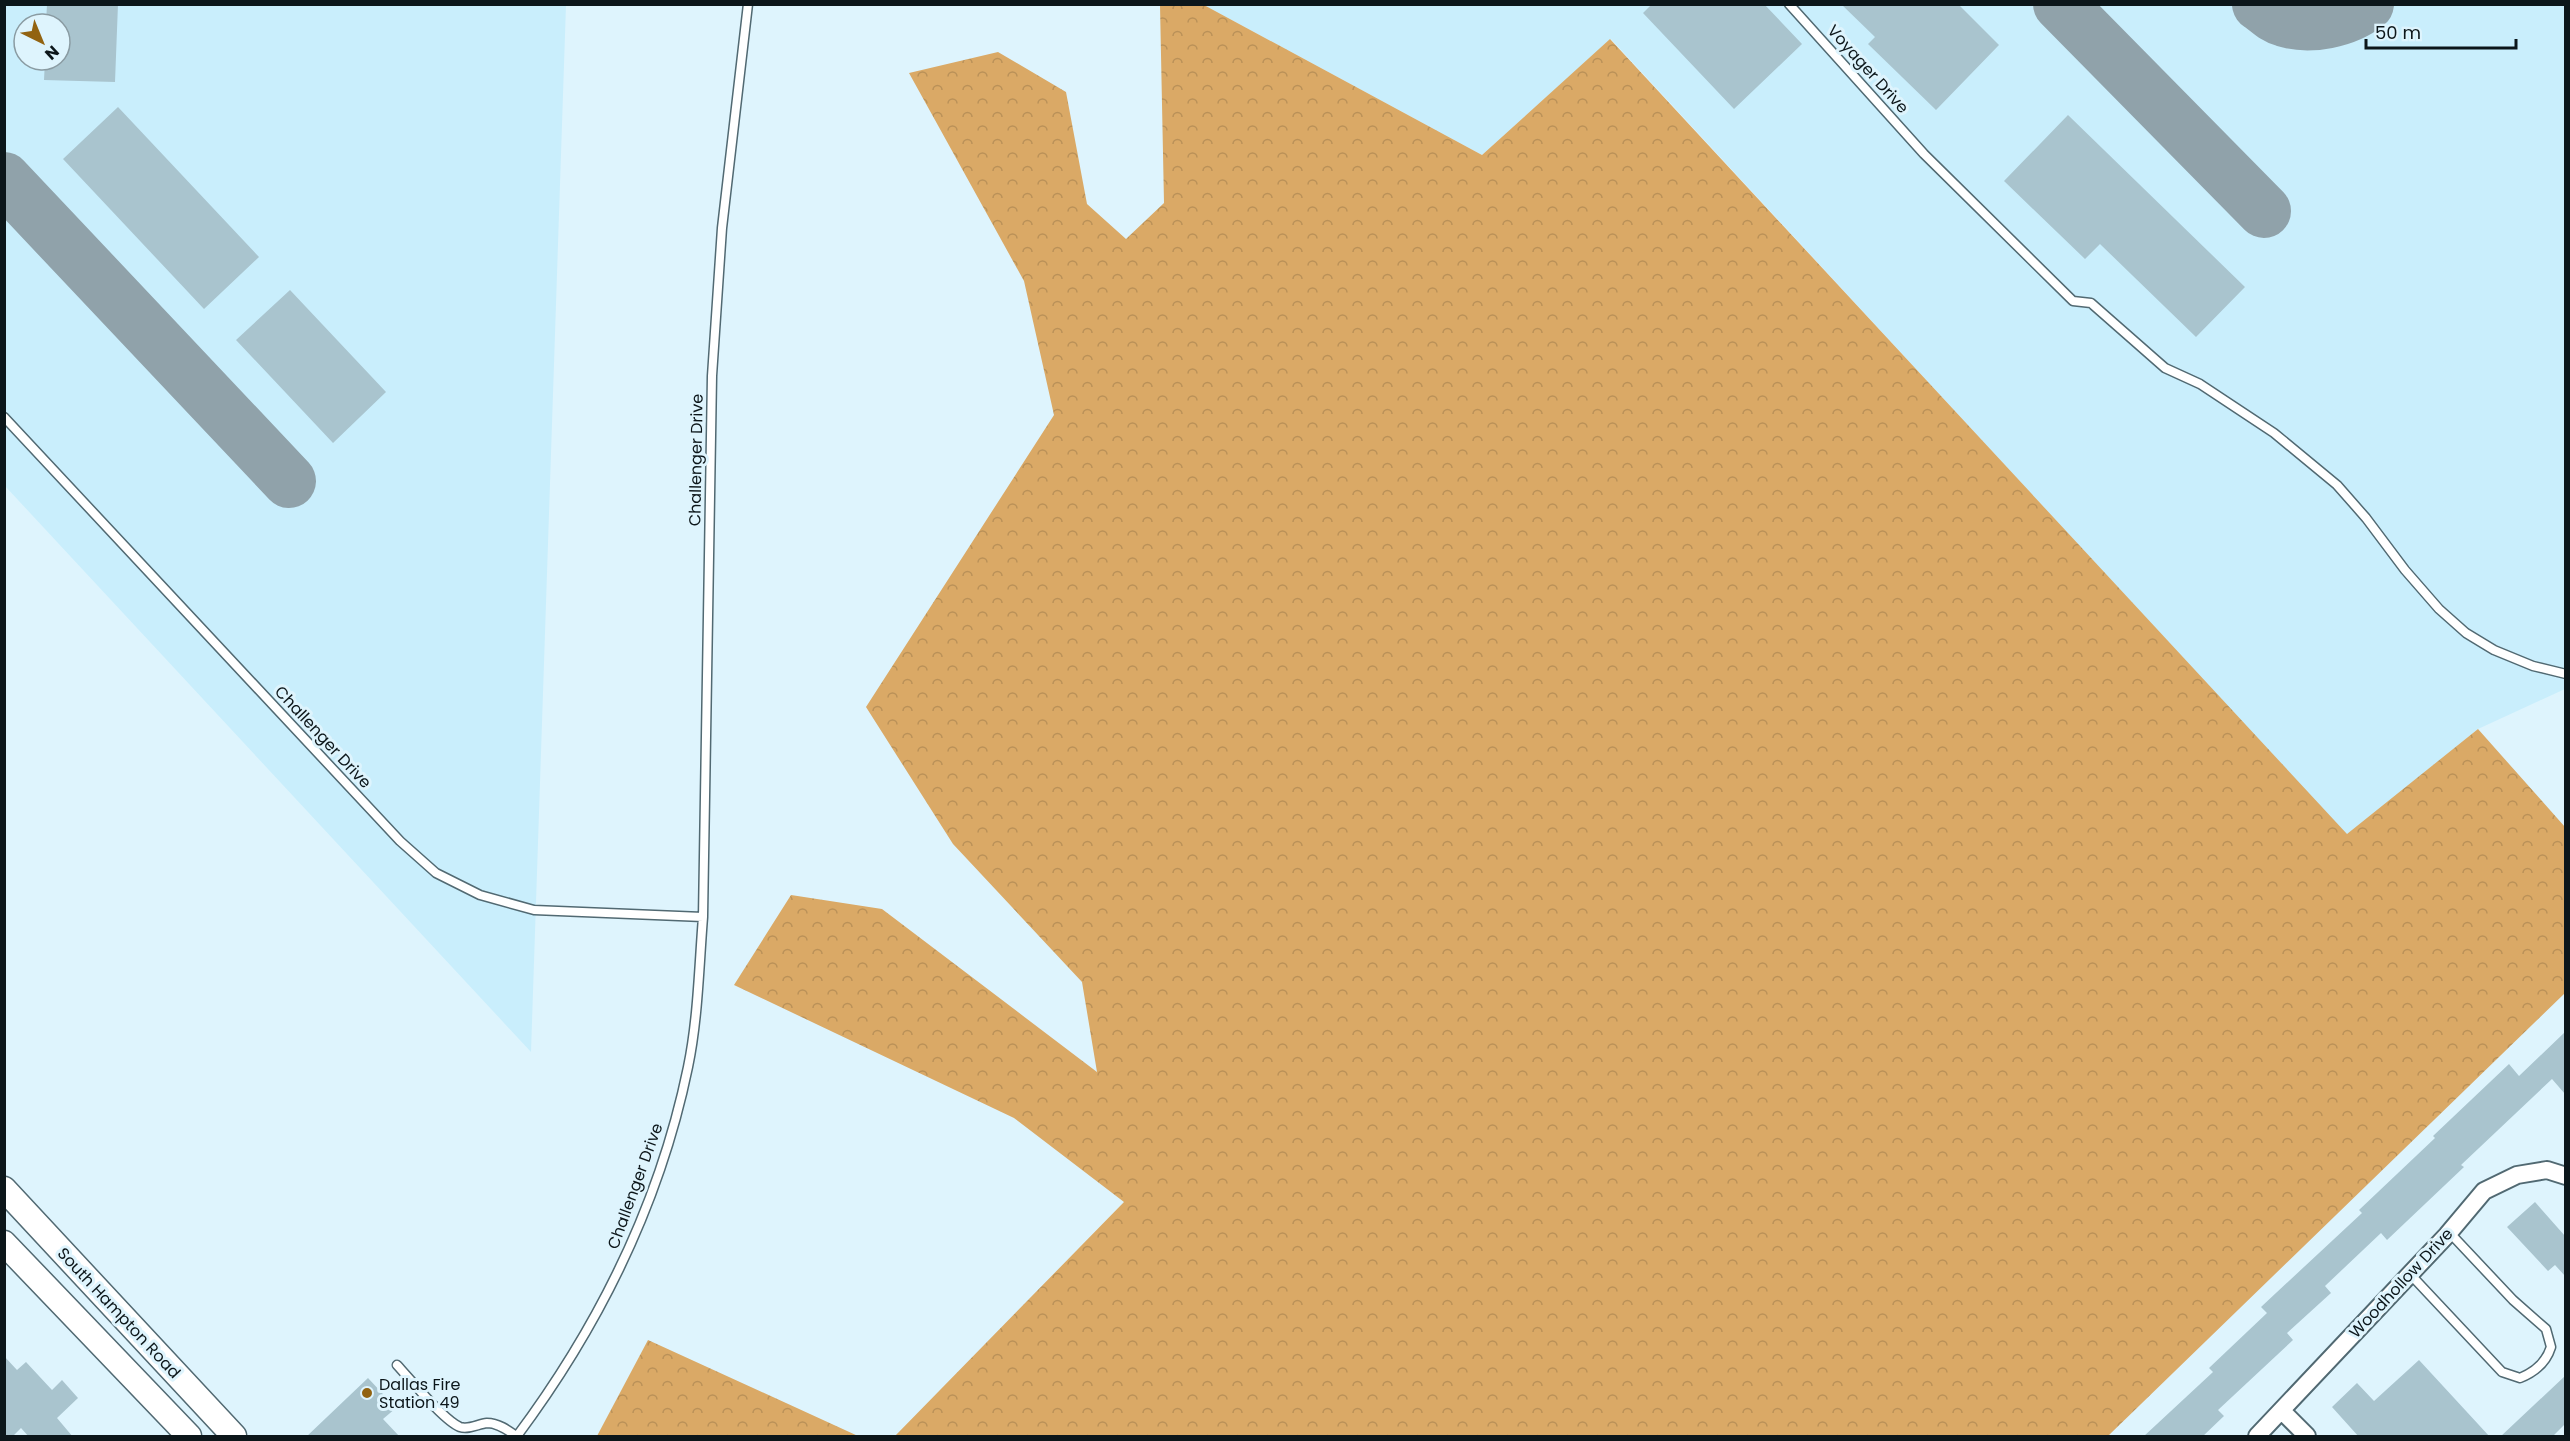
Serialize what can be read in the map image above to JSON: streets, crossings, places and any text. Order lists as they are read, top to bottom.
{
  "streets": {
    "main road": ["South Hampton Road"],
    "street": ["Woodhollow Drive"],
    "lane": ["Voyager Drive", "Challenger Drive"]
  },
  "places": ["Dallas Fire Station 49"],
  "scale_bar": "50 m",
  "north": "bottom right"
}
